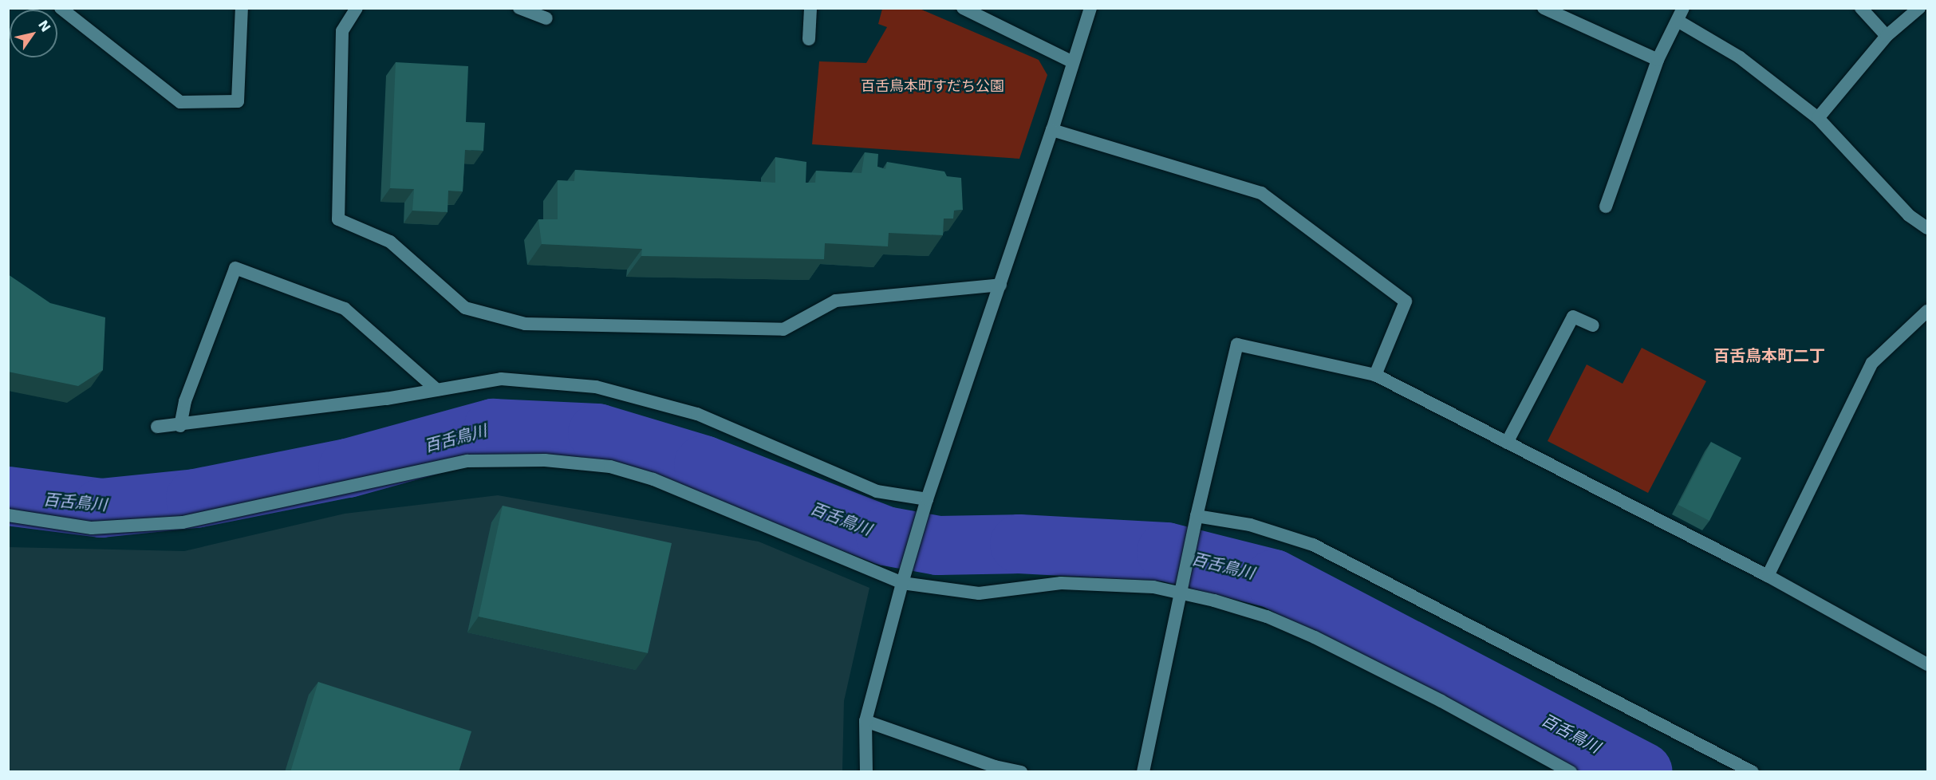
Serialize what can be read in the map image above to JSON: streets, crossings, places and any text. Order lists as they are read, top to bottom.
{
  "districts": ["百舌鳥本町二丁"],
  "water": ["百舌鳥川"],
  "parks": ["百舌鳥本町すだち公園"],
  "north": "top right"
}
